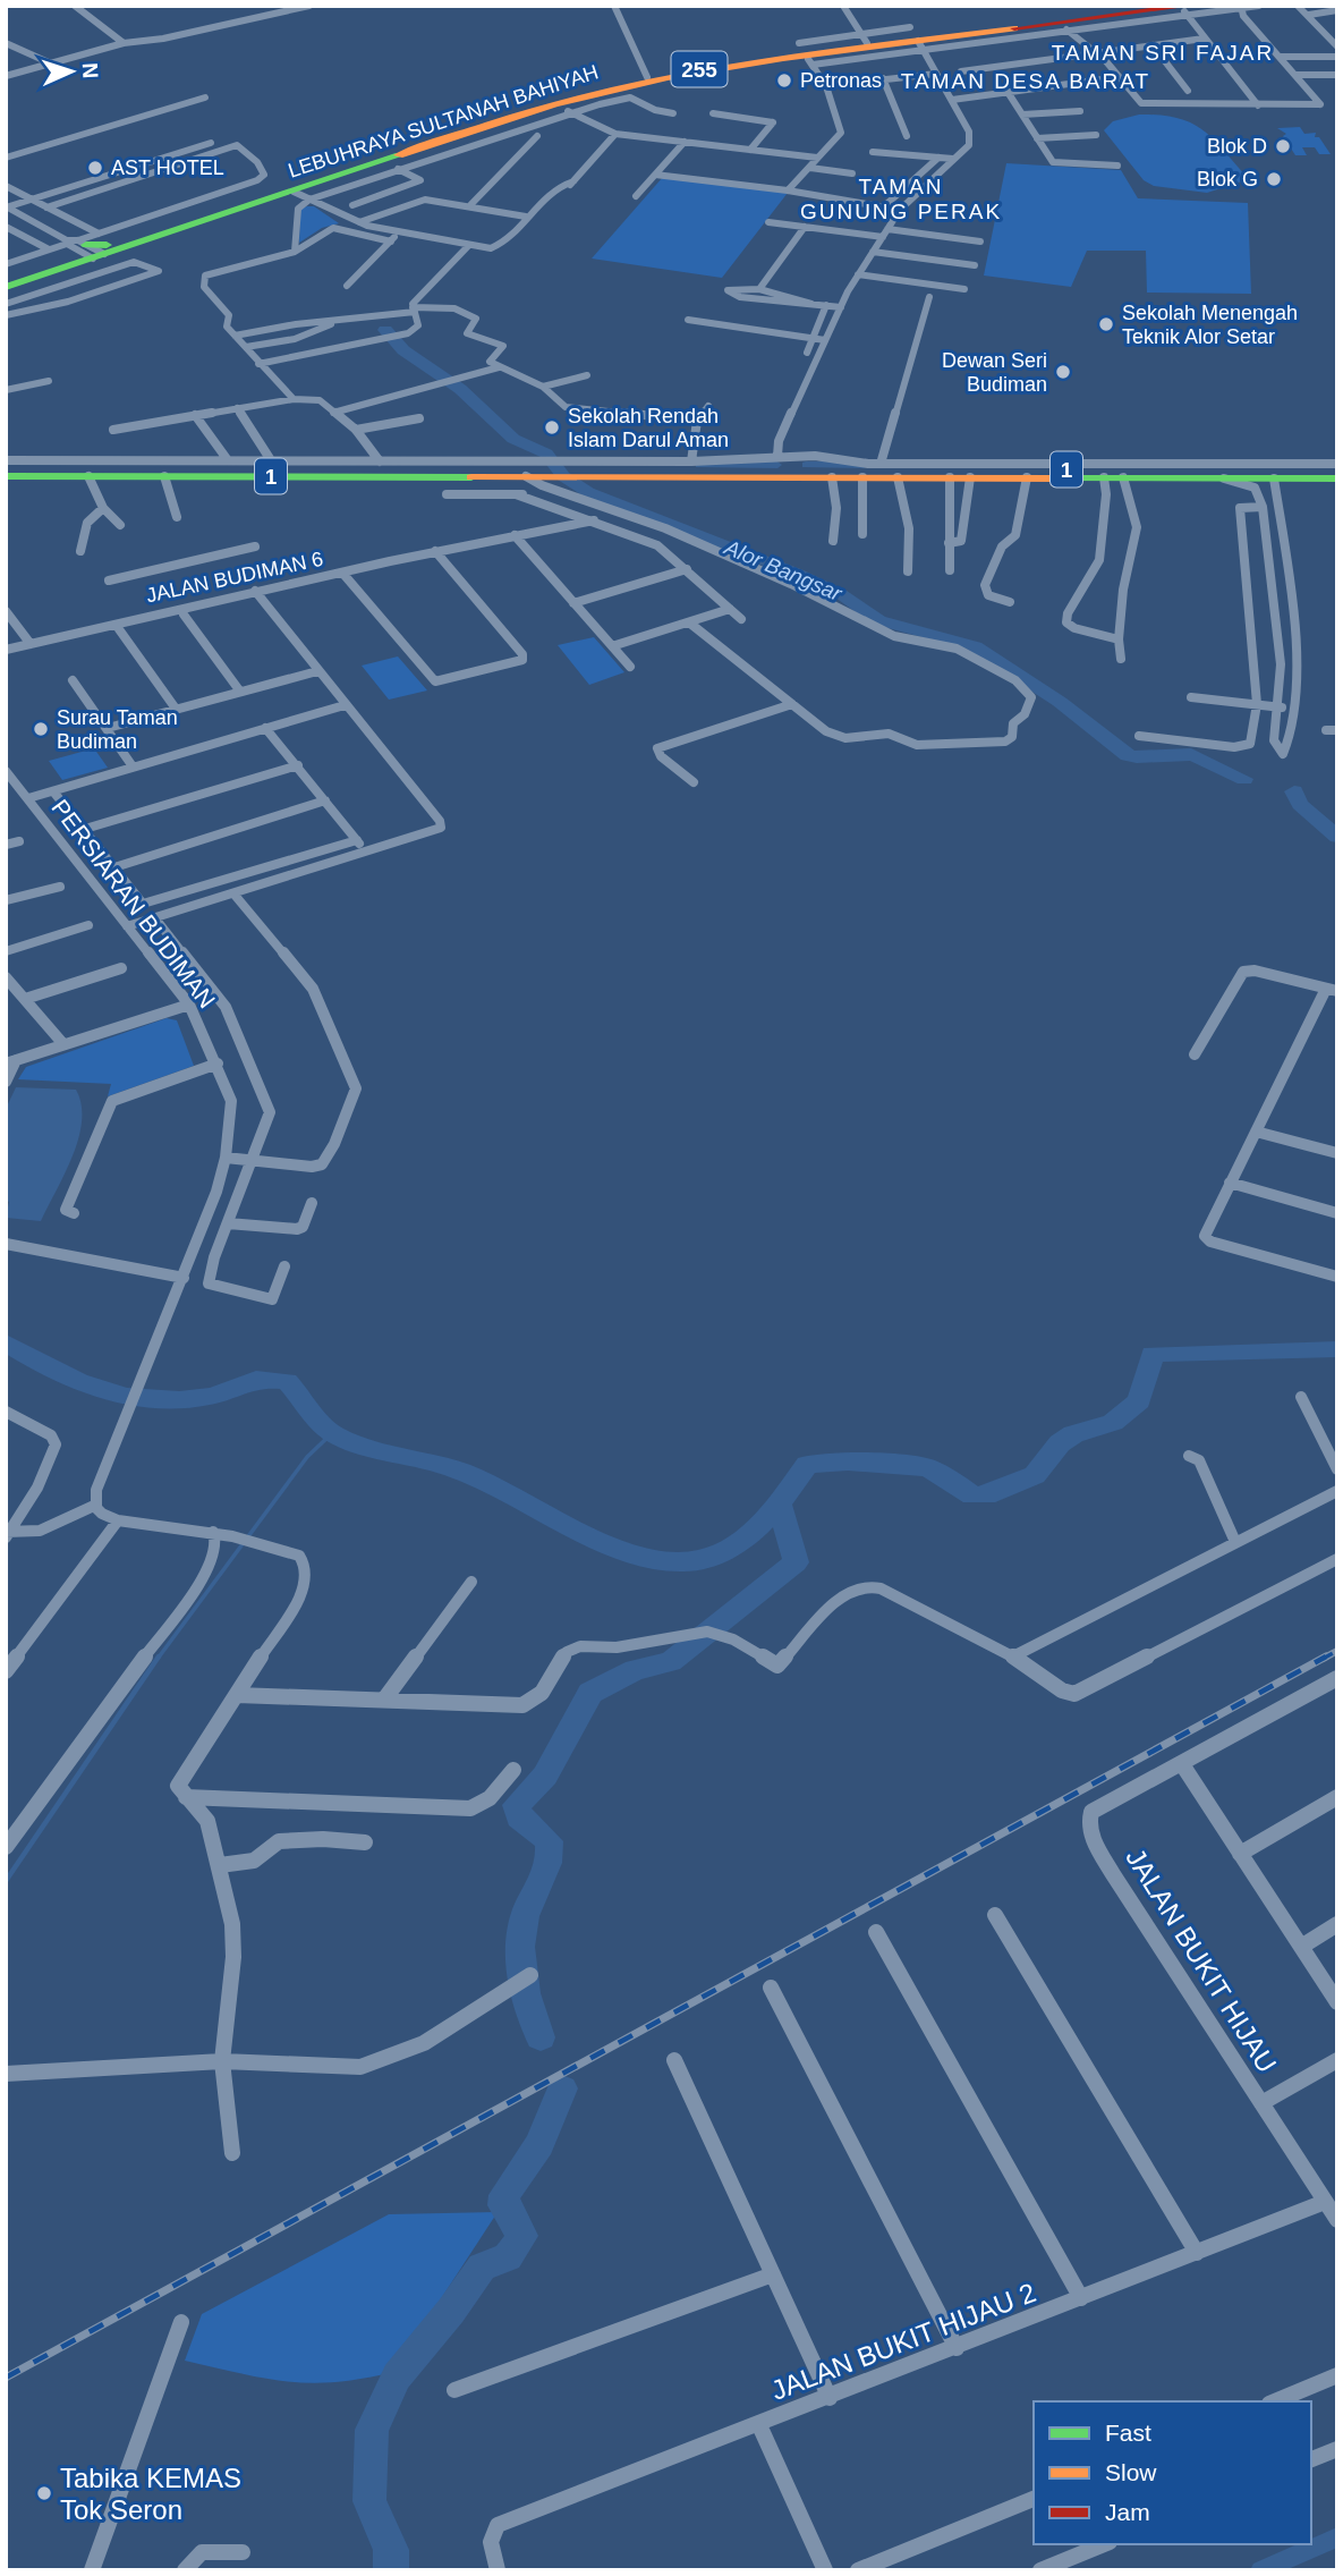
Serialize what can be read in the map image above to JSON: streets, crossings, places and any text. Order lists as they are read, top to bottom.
{
  "streets": {
    "main road": ["255", "LEBUHRAYA SULTANAH BAHIYAH", "1"],
    "street": [
      "JALAN BUDIMAN 6",
      "PERSIARAN BUDIMAN",
      "JALAN BUKIT HIJAU",
      "JALAN BUKIT HIJAU 2"
    ]
  },
  "crossings": [
    ["JALAN BUKIT HIJAU", "JALAN BUKIT HIJAU 2"]
  ],
  "districts": ["TAMAN SRI FAJAR", "TAMAN DESA BARAT", "TAMAN GUNUNG PERAK"],
  "water": ["Alor Bangsar"],
  "places": [
    "Petronas",
    "Blok D",
    "AST HOTEL",
    "Blok G",
    "Sekolah Menengah Teknik Alor Setar",
    "Dewan Seri Budiman",
    "Sekolah Rendah Islam Darul Aman",
    "Surau Taman Budiman",
    "Tabika KEMAS Tok Seron"
  ],
  "legend": ["Fast", "Slow", "Jam"],
  "north": "right"
}
